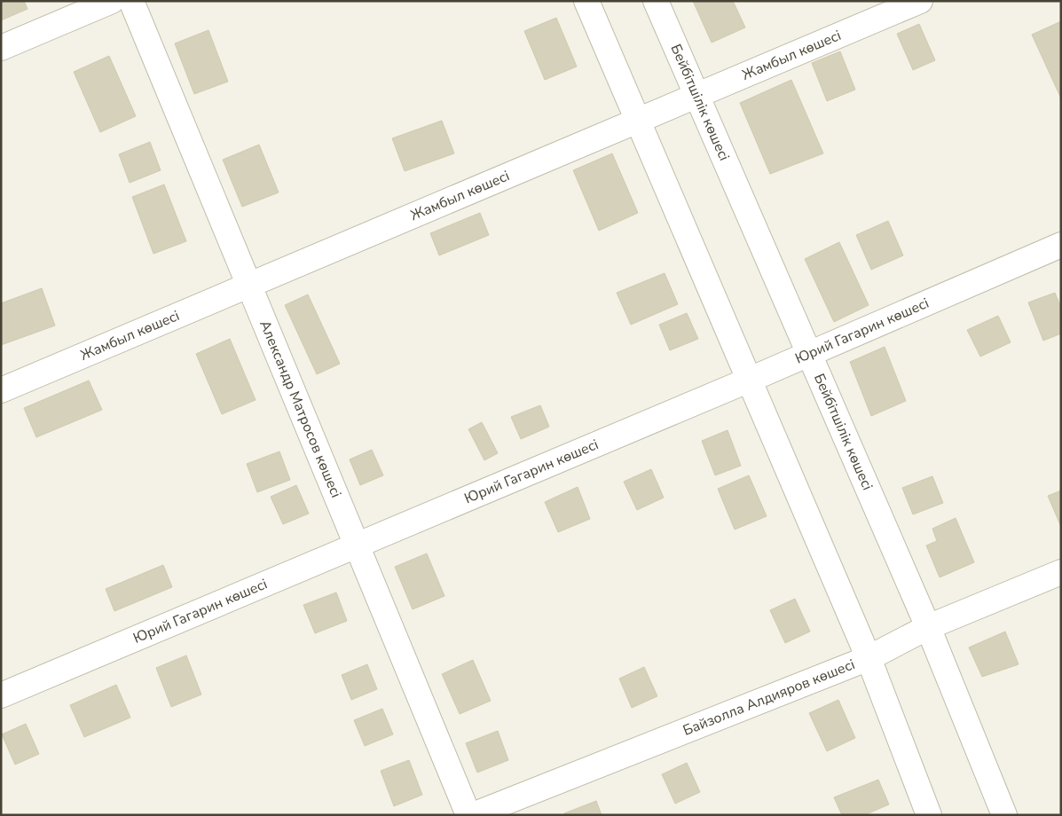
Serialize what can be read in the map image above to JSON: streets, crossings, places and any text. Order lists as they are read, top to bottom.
{
  "streets": {
    "street": [
      "Жамбыл көшесі",
      "Бейбітшілік көшесі",
      "Юрий Гагарин көшесі",
      "Александр Матросов көшесі",
      "Байзолла Алдияров көшесі"
    ]
  },
  "crossings": [
    ["Жамбыл көшесі", "Бейбітшілік көшесі"],
    ["Жамбыл көшесі", "Александр Матросов көшесі"],
    ["Бейбітшілік көшесі", "Юрий Гагарин көшесі"],
    ["Бейбітшілік көшесі", "Байзолла Алдияров көшесі"],
    ["Юрий Гагарин көшесі", "Александр Матросов көшесі"]
  ]
}
